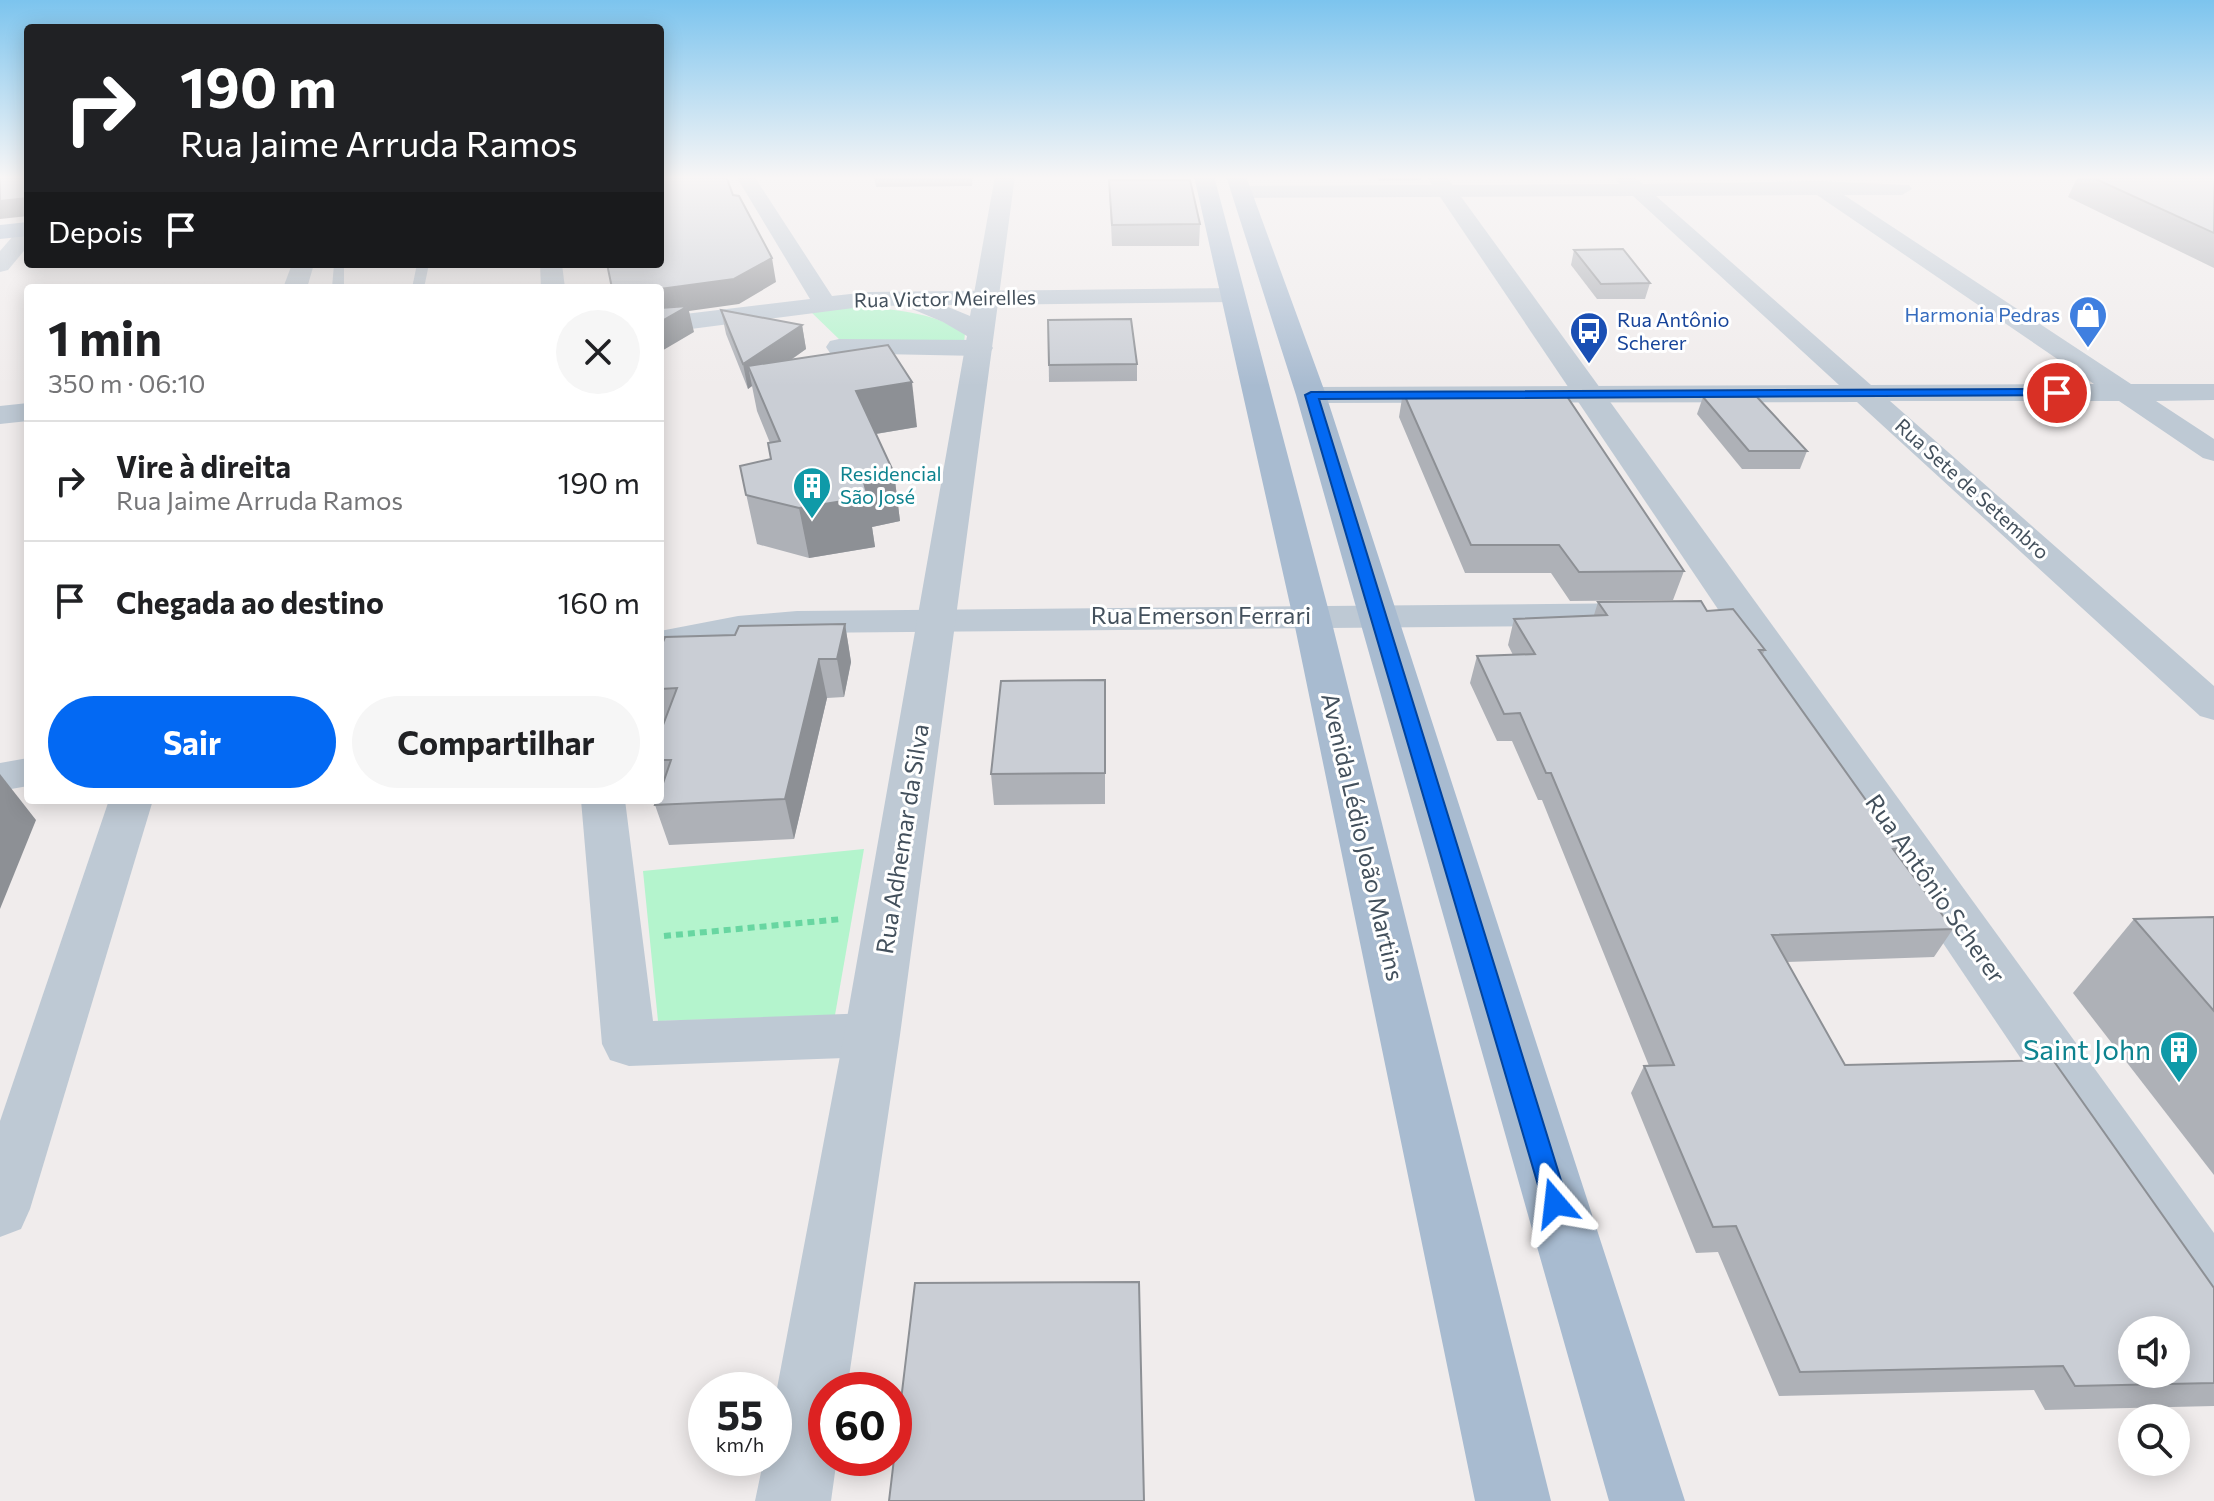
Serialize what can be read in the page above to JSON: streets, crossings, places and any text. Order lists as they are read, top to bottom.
{
  "streets": {
    "main road": ["Avenida Lédio João Martins"],
    "street": [
      "Rua Victor Meirelles",
      "Rua Sete de Setembro",
      "Rua Emerson Ferrari",
      "Rua Adhemar da Silva",
      "Rua Antônio Scherer"
    ]
  },
  "crossings": [
    ["Rua Victor Meirelles", "Avenida Lédio João Martins"],
    ["Rua Victor Meirelles", "Rua Adhemar da Silva"],
    ["Rua Emerson Ferrari", "Avenida Lédio João Martins"],
    ["Rua Emerson Ferrari", "Rua Adhemar da Silva"],
    ["Rua Emerson Ferrari", "Rua Antônio Scherer"]
  ],
  "places": {
    "shop": ["Harmonia Pedras"],
    "bus stop": ["Rua Antônio Scherer"],
    "building": ["Residencial São José", "Saint John"]
  },
  "page": {
    "turn": ["190 m", "Rua Jaime Arruda Ramos"],
    "then": "Depois",
    "heading": ["1 min", "350 m · 06:10"],
    "list": [
      {
        "name": "Vire à direita",
        "note": "Rua Jaime Arruda Ramos",
        "value": "190 m"
      },
      {
        "name": "Chegada ao destino",
        "value": "160 m"
      }
    ],
    "buttons": ["Sair", "Compartilhar"],
    "speed": "55 km/h",
    "limit": "60"
  }
}
